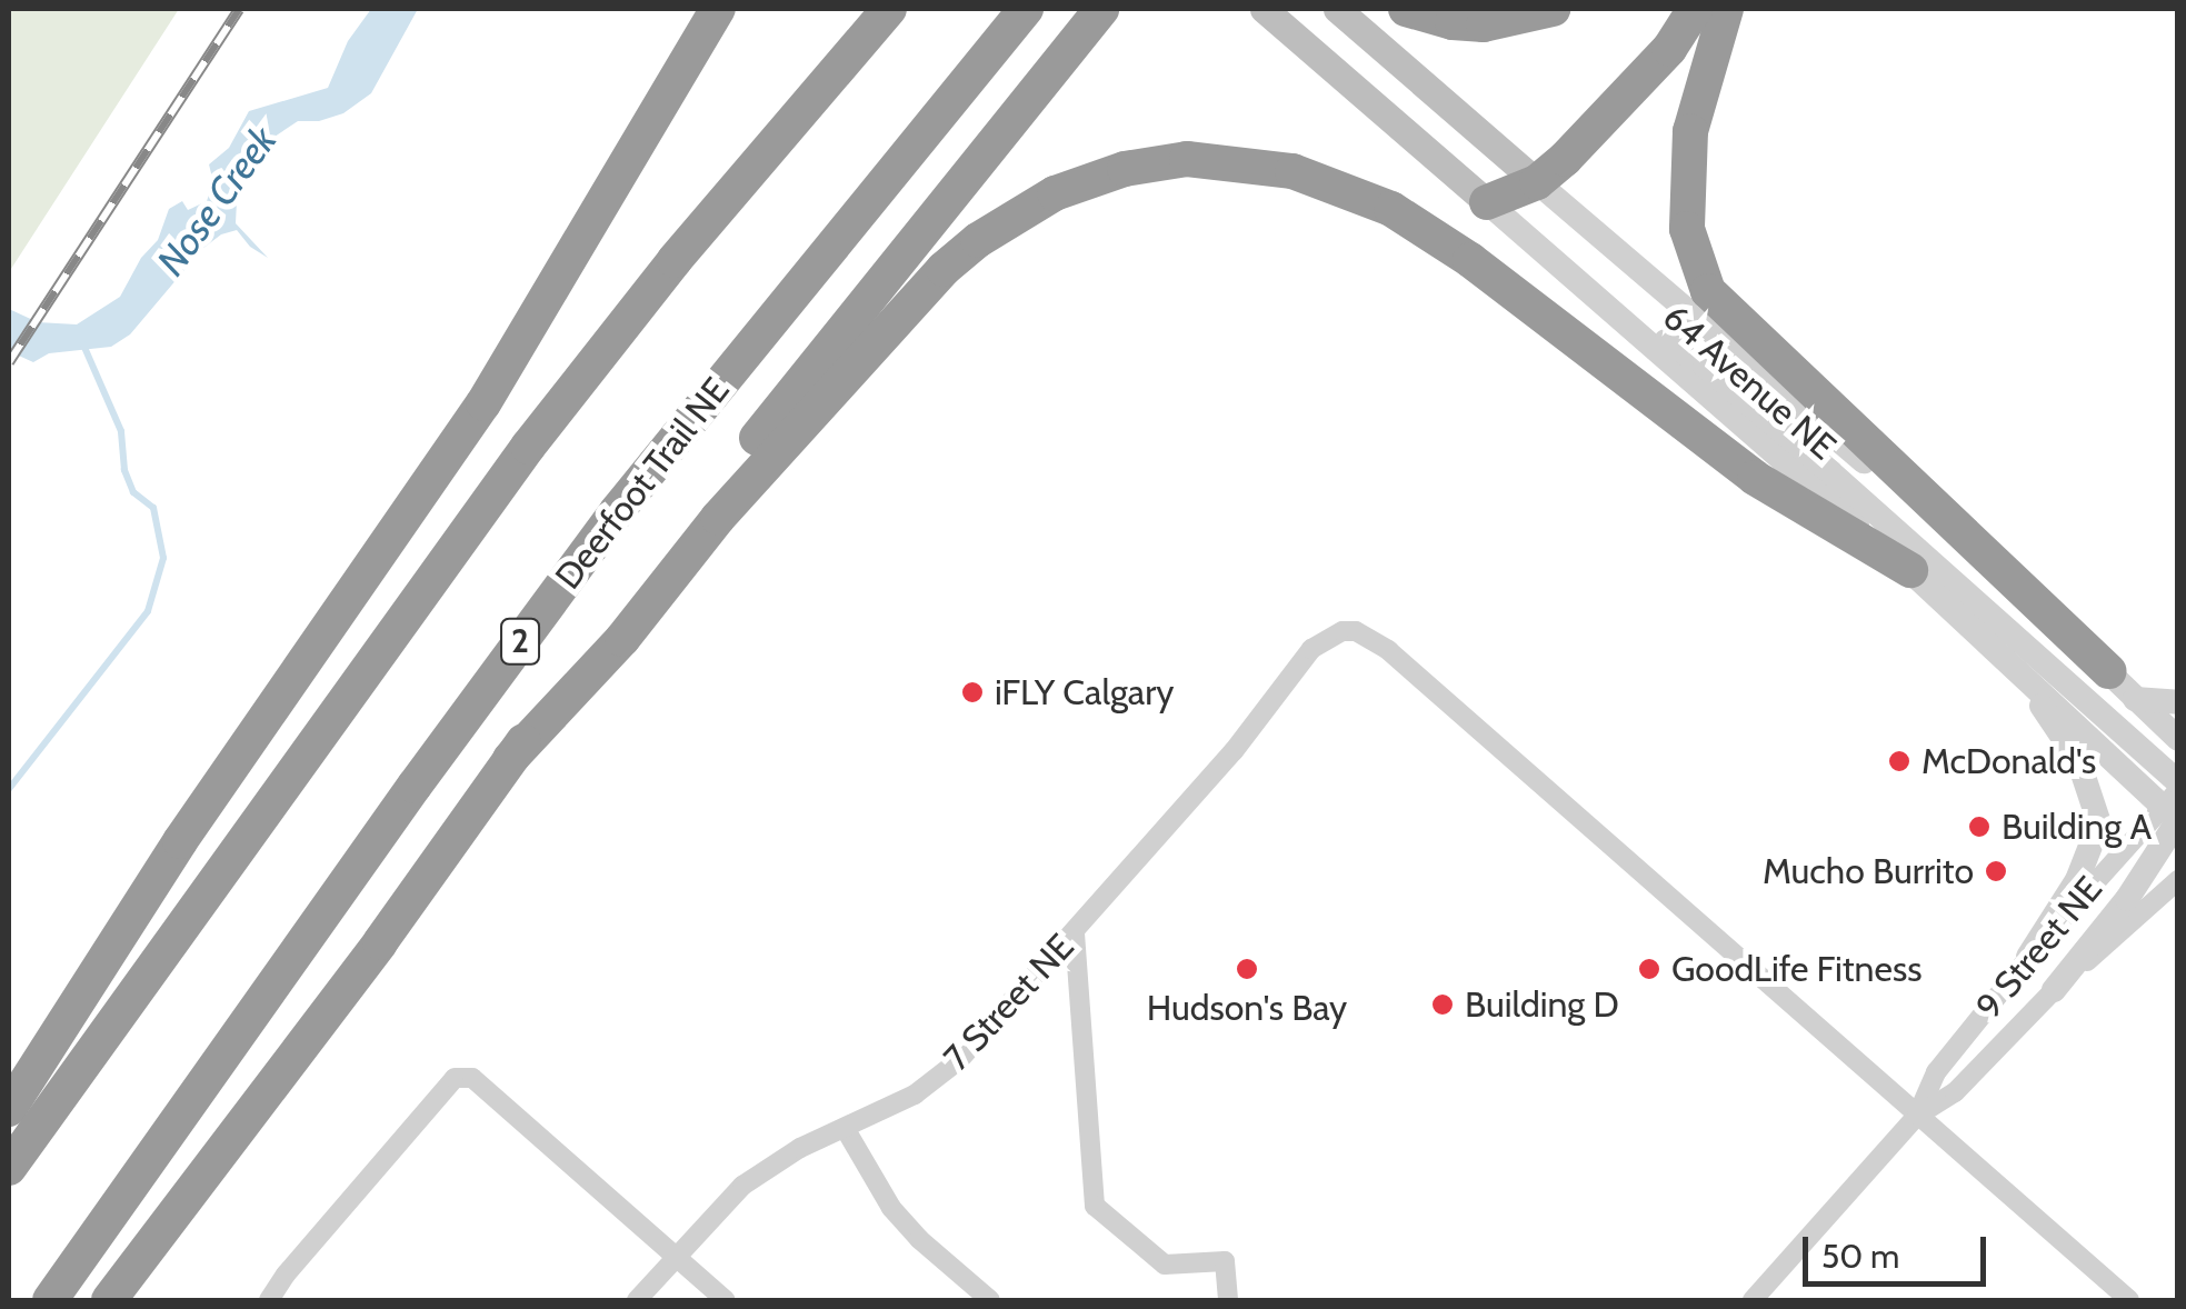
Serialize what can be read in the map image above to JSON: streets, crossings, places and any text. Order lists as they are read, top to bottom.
{
  "streets": {
    "highway": ["Deerfoot Trail NE", "2"],
    "main road": ["64 Avenue NE"],
    "street": ["9 Street NE", "7 Street NE"]
  },
  "crossings": [
    ["64 Avenue NE", "9 Street NE"],
    ["9 Street NE", "7 Street NE"]
  ],
  "water": ["Nose Creek"],
  "places": [
    "iFLY Calgary",
    "McDonald's",
    "Building A",
    "Mucho Burrito",
    "Hudson's Bay",
    "GoodLife Fitness",
    "Building D"
  ],
  "scale_bar": "50 m"
}
